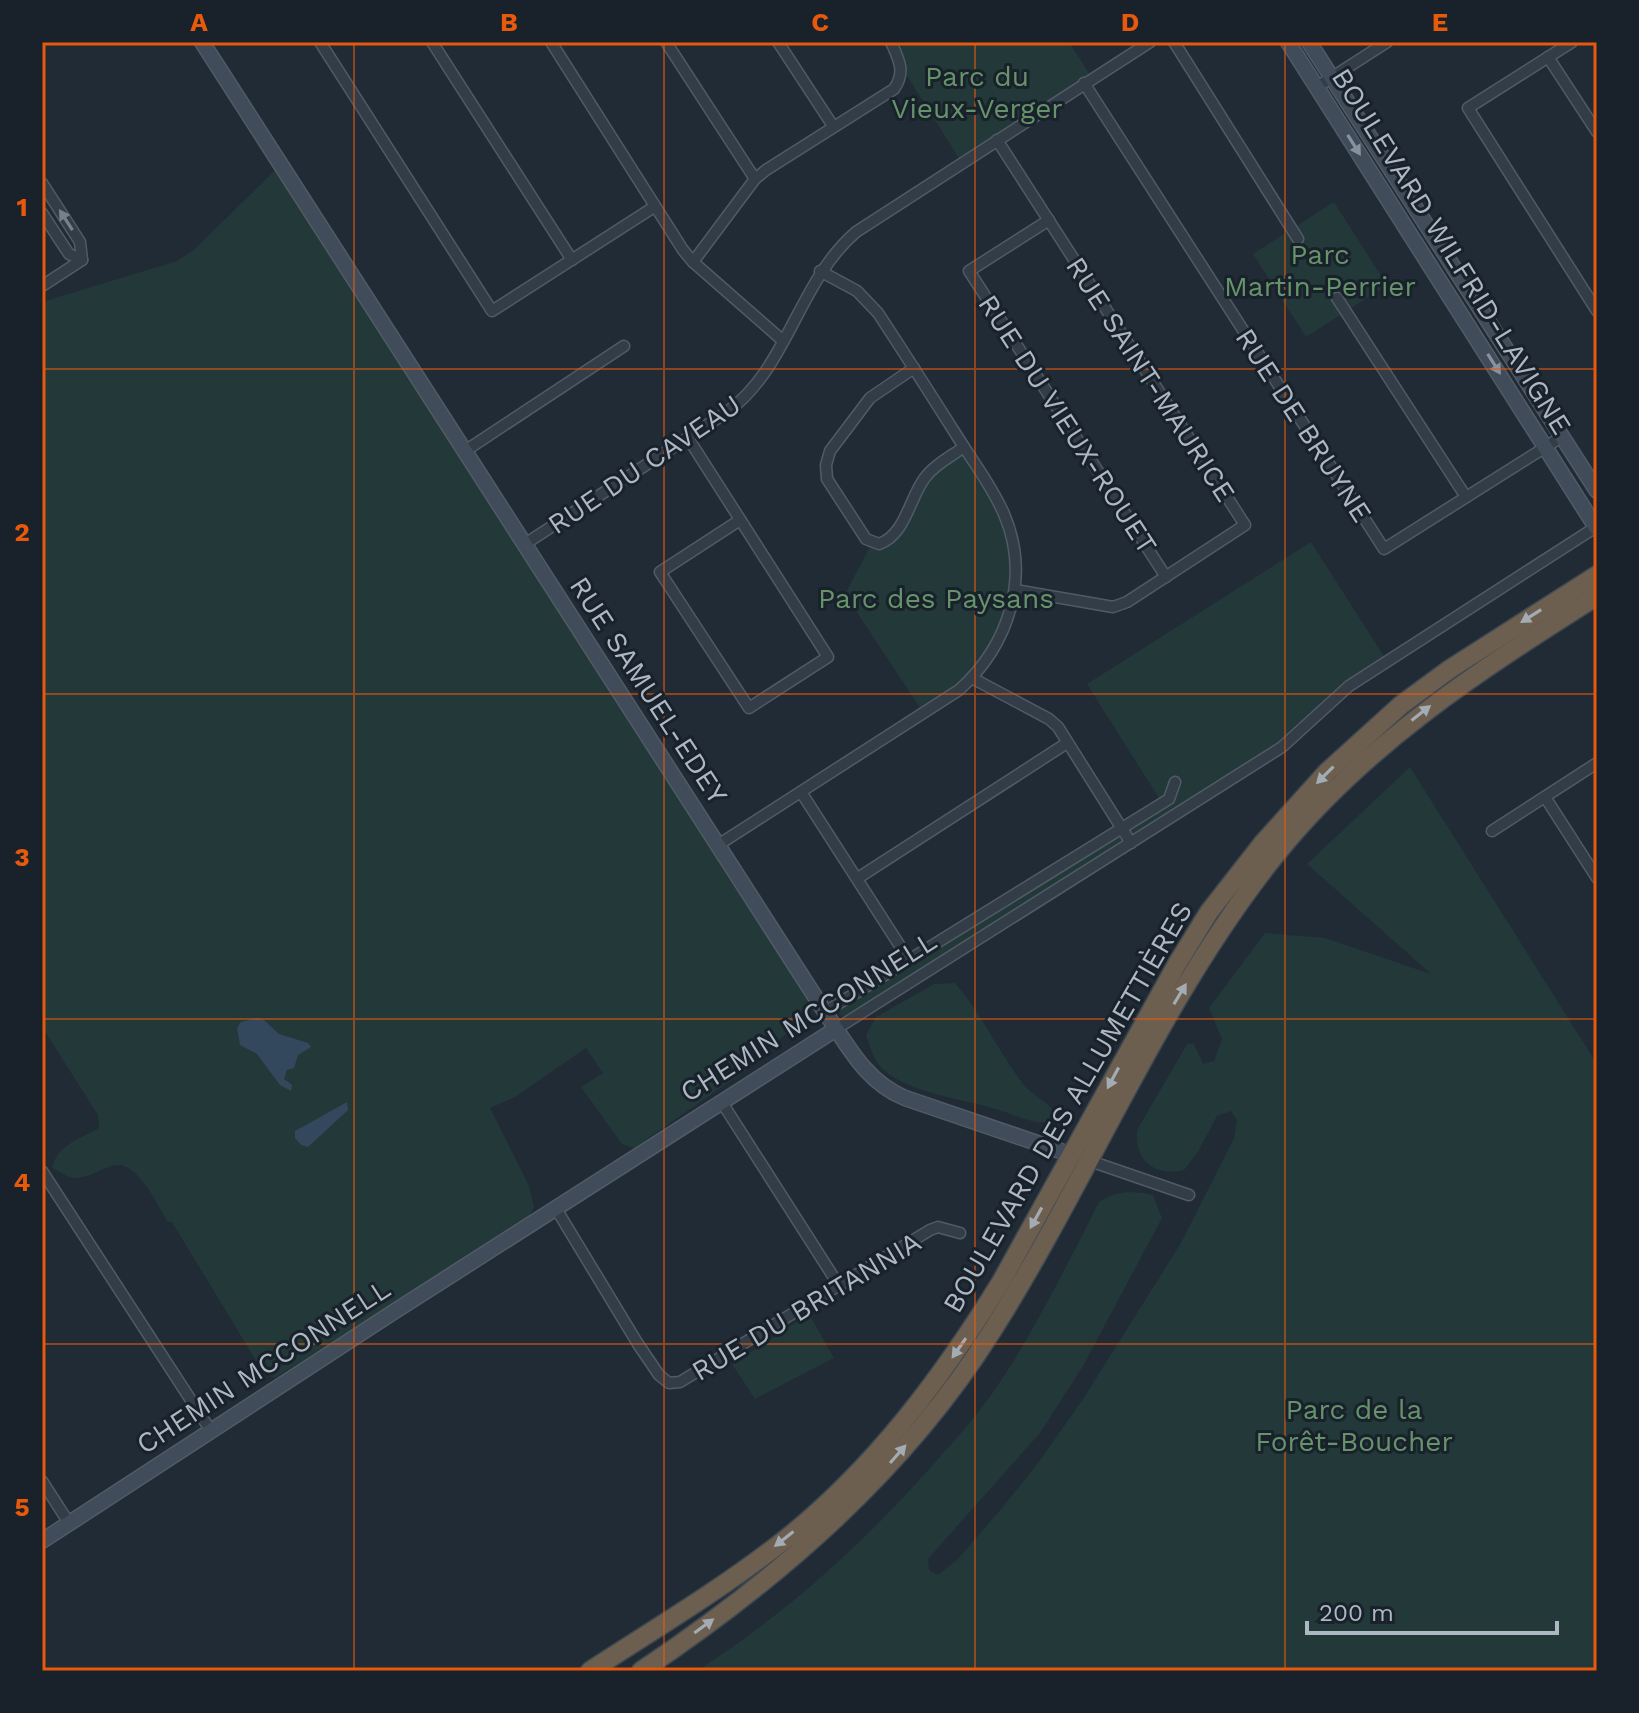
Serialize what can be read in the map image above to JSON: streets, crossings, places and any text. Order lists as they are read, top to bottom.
{
  "streets": {
    "highway": ["BOULEVARD DES ALLUMETTIÈRES"],
    "street": [
      "BOULEVARD WILFRID-LAVIGNE",
      "RUE SAINT-MAURICE",
      "RUE DU VIEUX-ROUET",
      "RUE DE BRUYNE",
      "RUE DU CAVEAU",
      "RUE SAMUEL-EDEY",
      "CHEMIN MCCONNELL",
      "RUE DU BRITANNIA"
    ]
  },
  "crossings": [
    ["BOULEVARD WILFRID-LAVIGNE", "RUE DE BRUYNE"],
    ["BOULEVARD WILFRID-LAVIGNE", "CHEMIN MCCONNELL"],
    ["RUE SAINT-MAURICE", "RUE DU VIEUX-ROUET"],
    ["RUE SAINT-MAURICE", "RUE DU CAVEAU"],
    ["RUE DE BRUYNE", "RUE DU CAVEAU"],
    ["RUE DU CAVEAU", "RUE SAMUEL-EDEY"],
    ["RUE SAMUEL-EDEY", "CHEMIN MCCONNELL"],
    ["RUE SAMUEL-EDEY", "BOULEVARD DES ALLUMETTIÈRES"],
    ["CHEMIN MCCONNELL", "RUE DU BRITANNIA"]
  ],
  "parks": [
    "Parc du Vieux-Verger",
    "Parc Martin-Perrier",
    "Parc des Paysans",
    "Parc de la Forêt-Boucher"
  ],
  "scale_bar": "200 m",
  "grid": {
    "columns": [
      "A",
      "B",
      "C",
      "D",
      "E"
    ],
    "rows": [
      "1",
      "2",
      "3",
      "4",
      "5"
    ]
  }
}
